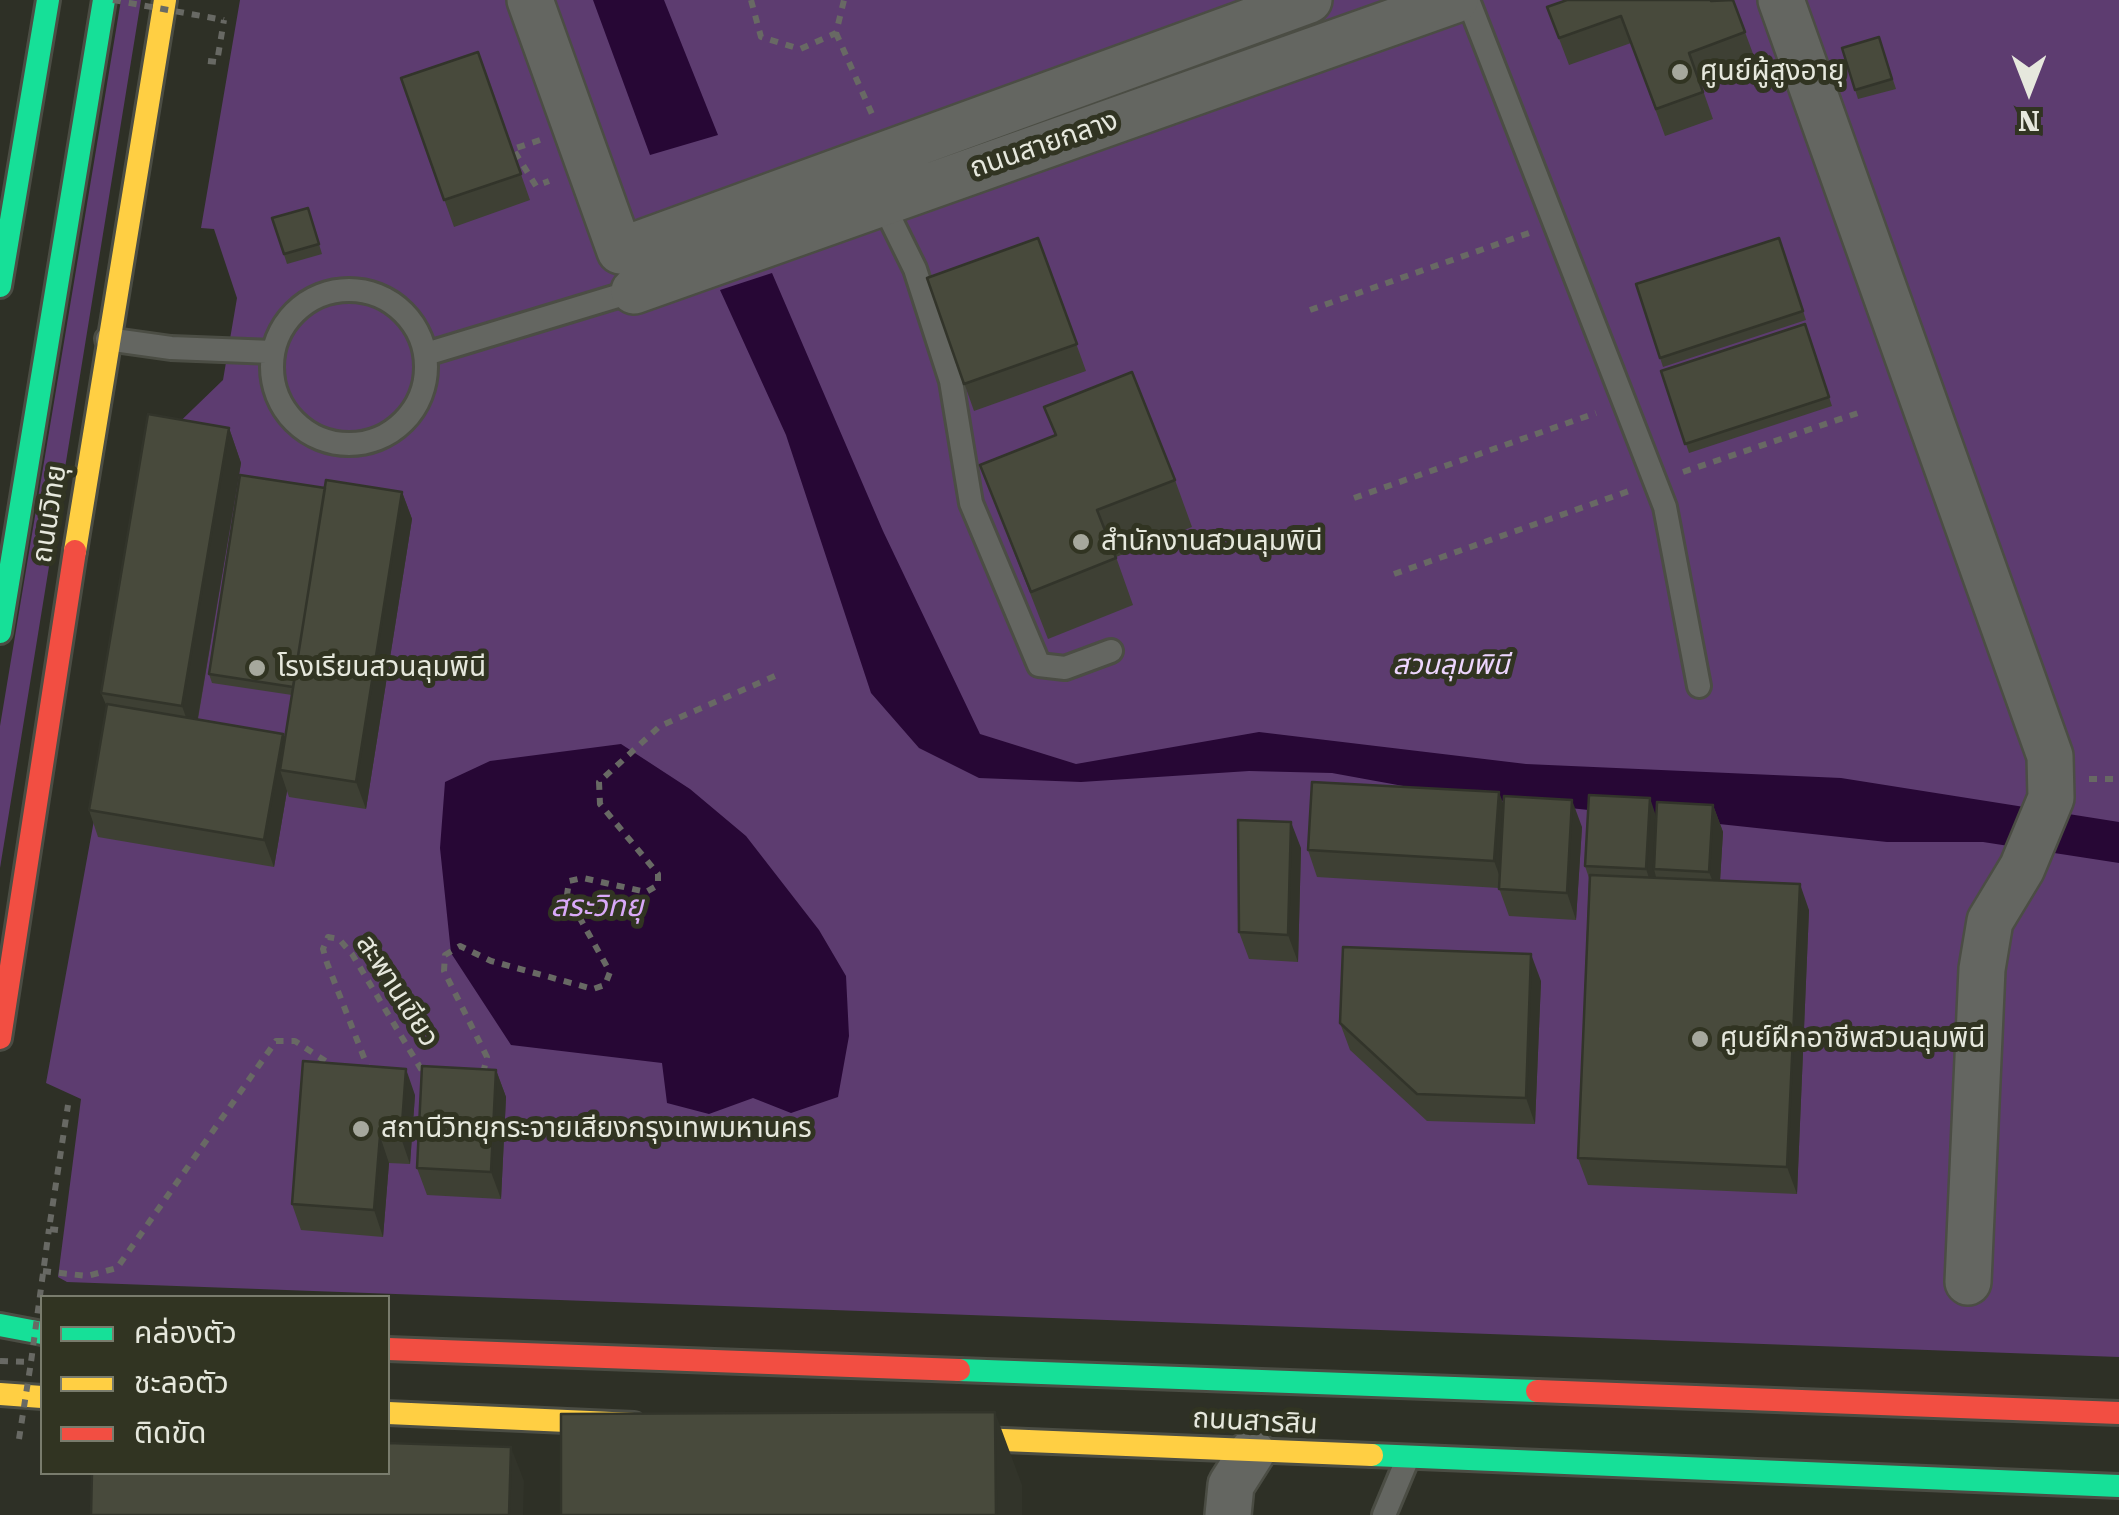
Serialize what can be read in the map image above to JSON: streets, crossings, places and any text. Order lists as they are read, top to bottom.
{
  "streets": {
    "street": ["ถนนสายกลาง", "ถนนวิทยุ", "ถนนสารสิน"],
    "path": ["สะพานเขียว"]
  },
  "water": ["สระวิทยุ"],
  "parks": ["สวนลุมพินี"],
  "places": [
    "ศูนย์ผู้สูงอายุ",
    "สำนักงานสวนลุมพินี",
    "โรงเรียนสวนลุมพินี",
    "ศูนย์ฝึกอาชีพสวนลุมพินี",
    "สถานีวิทยุกระจายเสียงกรุงเทพมหานคร"
  ],
  "legend": ["คล่องตัว", "ชะลอตัว", "ติดขัด"],
  "north": "bottom"
}
